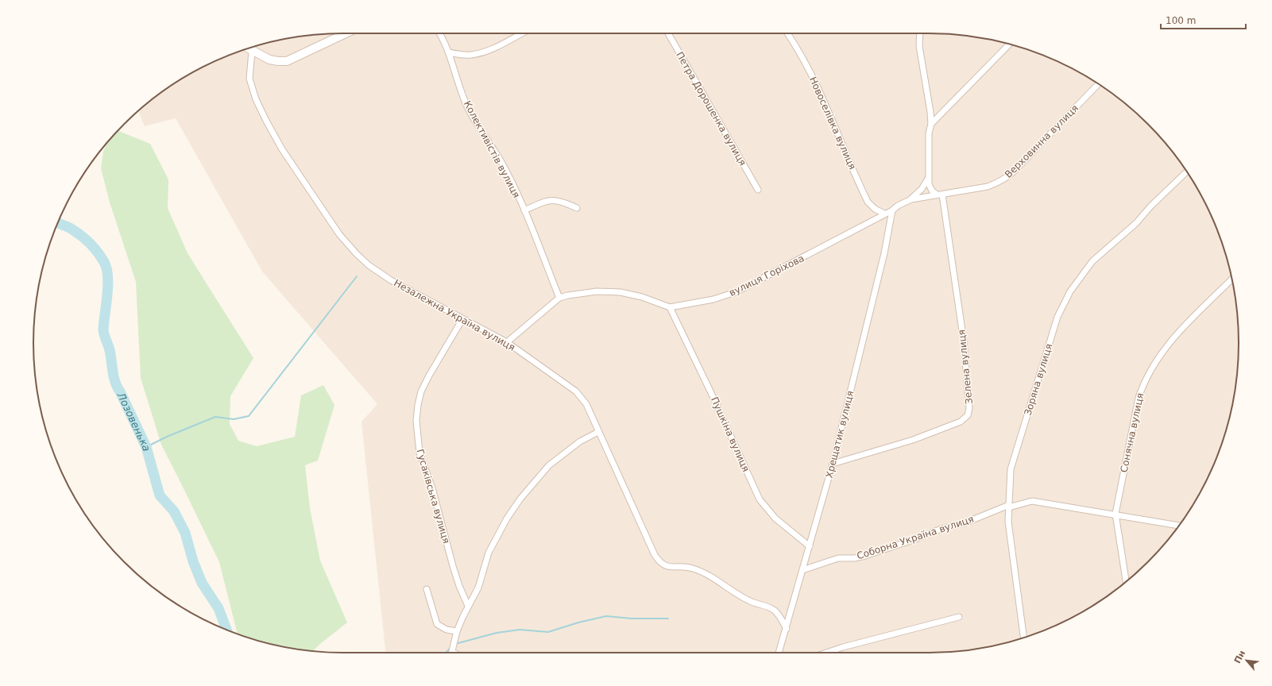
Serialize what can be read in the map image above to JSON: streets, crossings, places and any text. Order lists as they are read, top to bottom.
{
  "streets": {
    "street": [
      "Петра Дорошенка вулиця",
      "Новоселівка вулиця",
      "Верховинна вулиця",
      "Колективістів вулиця",
      "вулиця Горіхова",
      "Незалежна Україна вулиця",
      "Зелена вулиця",
      "Зоряна вулиця",
      "Сонячна вулиця",
      "Пушкіна вулиця",
      "Хрещатик вулиця",
      "Гусаківська вулиця",
      "Соборна Україна вулиця"
    ]
  },
  "crossings": [
    ["Новоселівка вулиця", "вулиця Горіхова"],
    ["Верховинна вулиця", "вулиця Горіхова"],
    ["Верховинна вулиця", "Зелена вулиця"],
    ["вулиця Горіхова", "Зелена вулиця"],
    ["вулиця Горіхова", "Пушкіна вулиця"],
    ["вулиця Горіхова", "Хрещатик вулиця"],
    ["Незалежна Україна вулиця", "Хрещатик вулиця"],
    ["Незалежна Україна вулиця", "Гусаківська вулиця"],
    ["Зелена вулиця", "Хрещатик вулиця"],
    ["Зоряна вулиця", "Соборна Україна вулиця"],
    ["Сонячна вулиця", "Соборна Україна вулиця"],
    ["Пушкіна вулиця", "Хрещатик вулиця"],
    ["Хрещатик вулиця", "Соборна Україна вулиця"]
  ],
  "water": ["Лозовенька"],
  "scale_bar": "100 m",
  "north": "top left"
}
